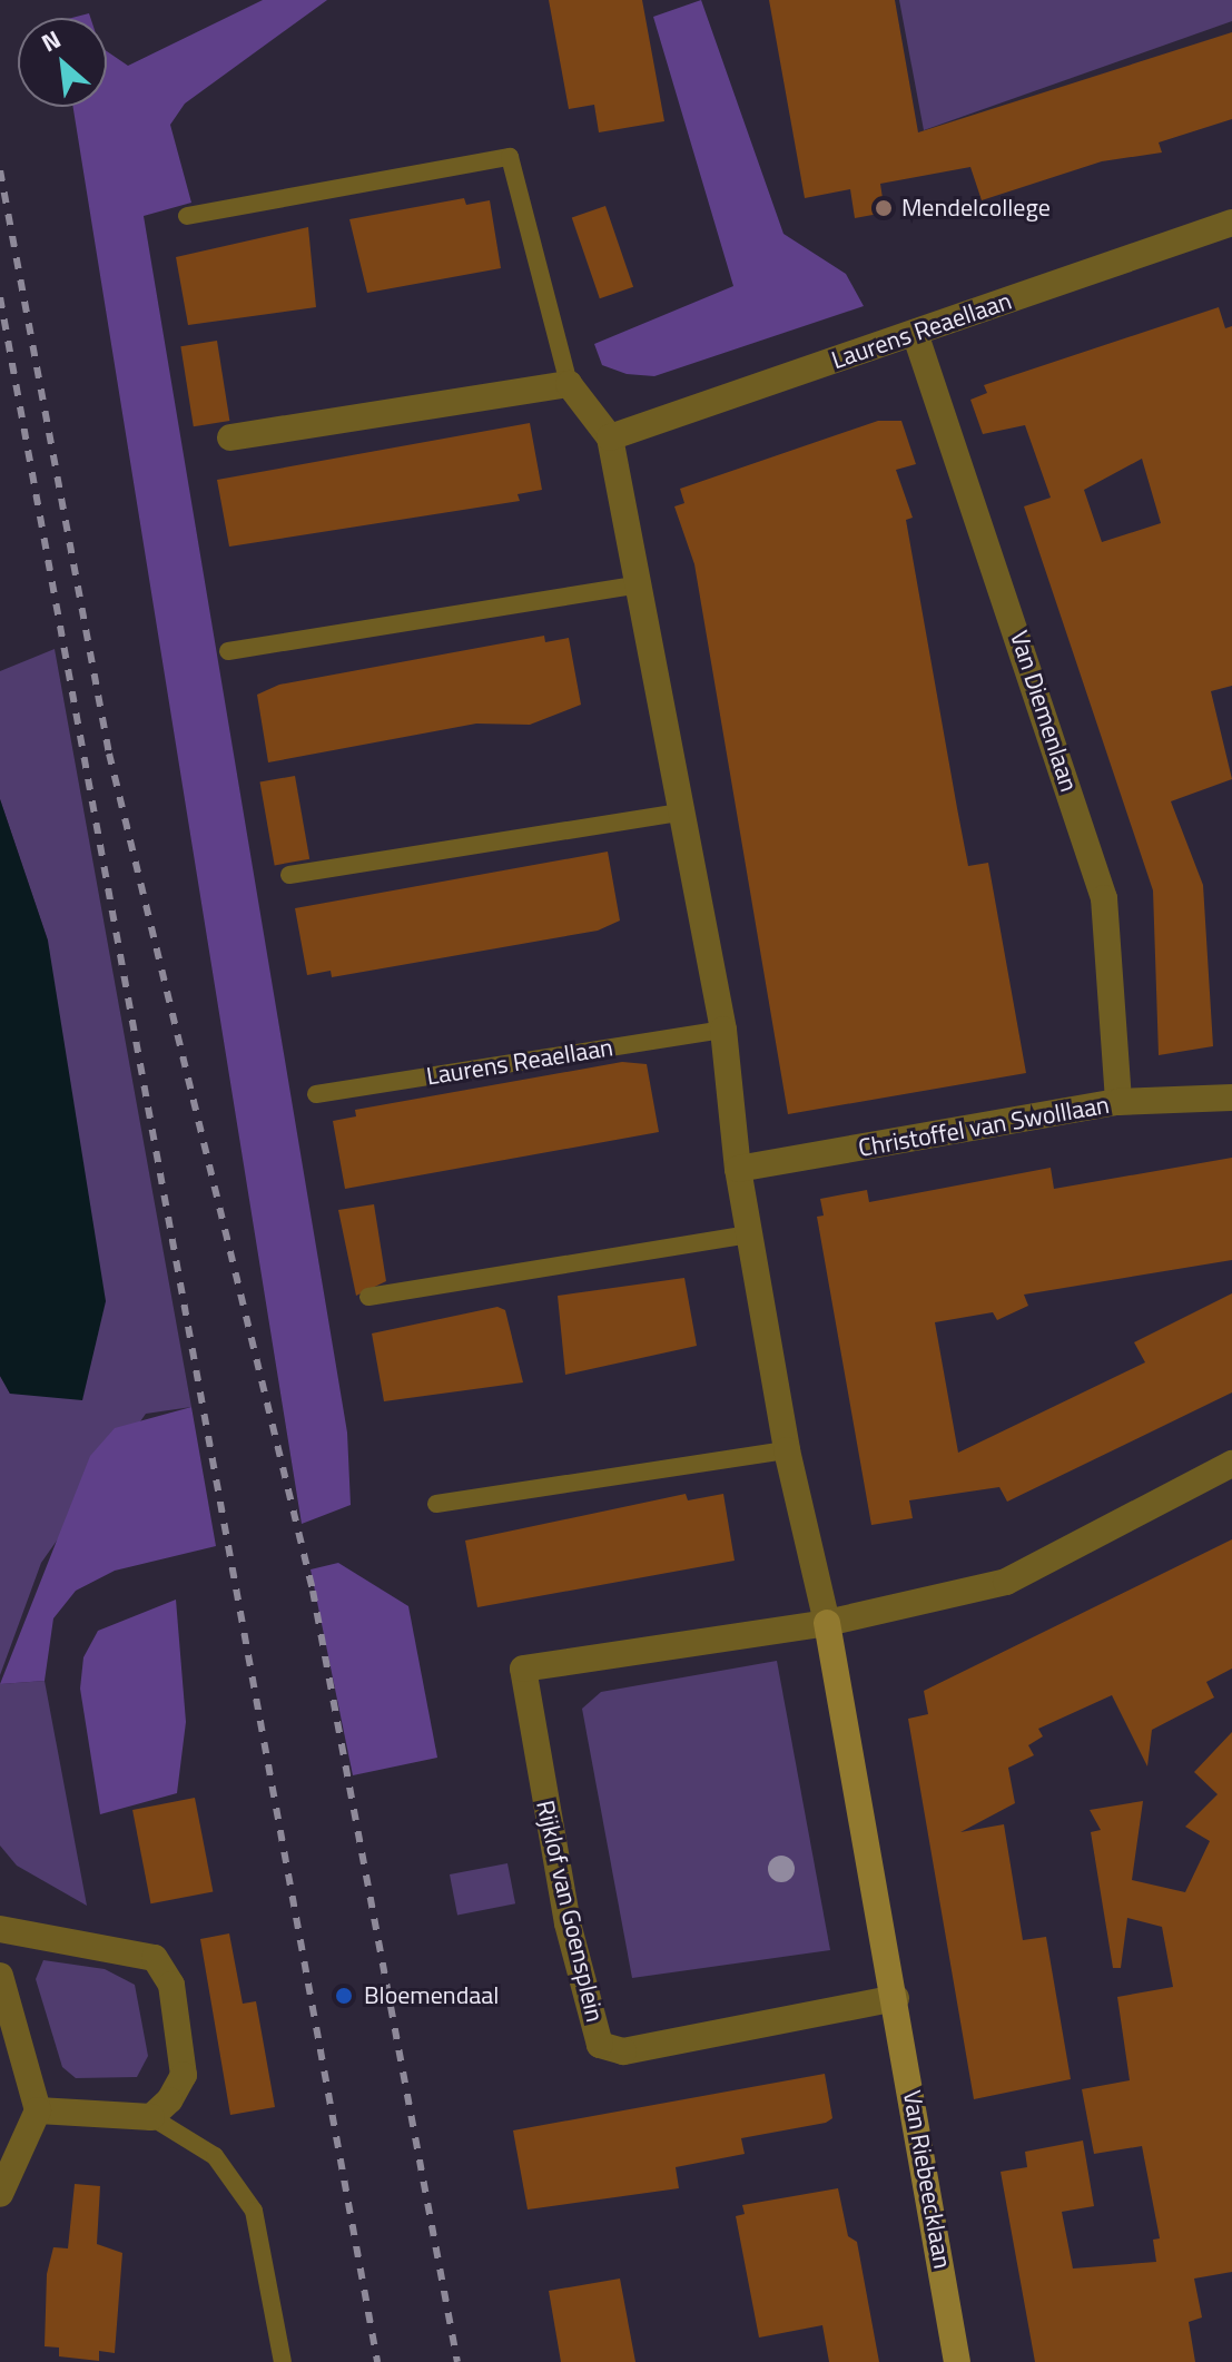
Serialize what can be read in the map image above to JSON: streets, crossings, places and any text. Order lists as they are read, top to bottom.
{
  "streets": {
    "street": [
      "Laurens Reaellaan",
      "Van Diemenlaan",
      "Christoffel van Swolllaan",
      "Rijklof van Goensplein",
      "Van Riebeecklaan"
    ]
  },
  "crossings": [
    ["Laurens Reaellaan", "Van Diemenlaan"],
    ["Van Diemenlaan", "Christoffel van Swolllaan"],
    ["Rijklof van Goensplein", "Van Riebeecklaan"]
  ],
  "places": ["Mendelcollege", "Bloemendaal"],
  "north": "top left"
}
